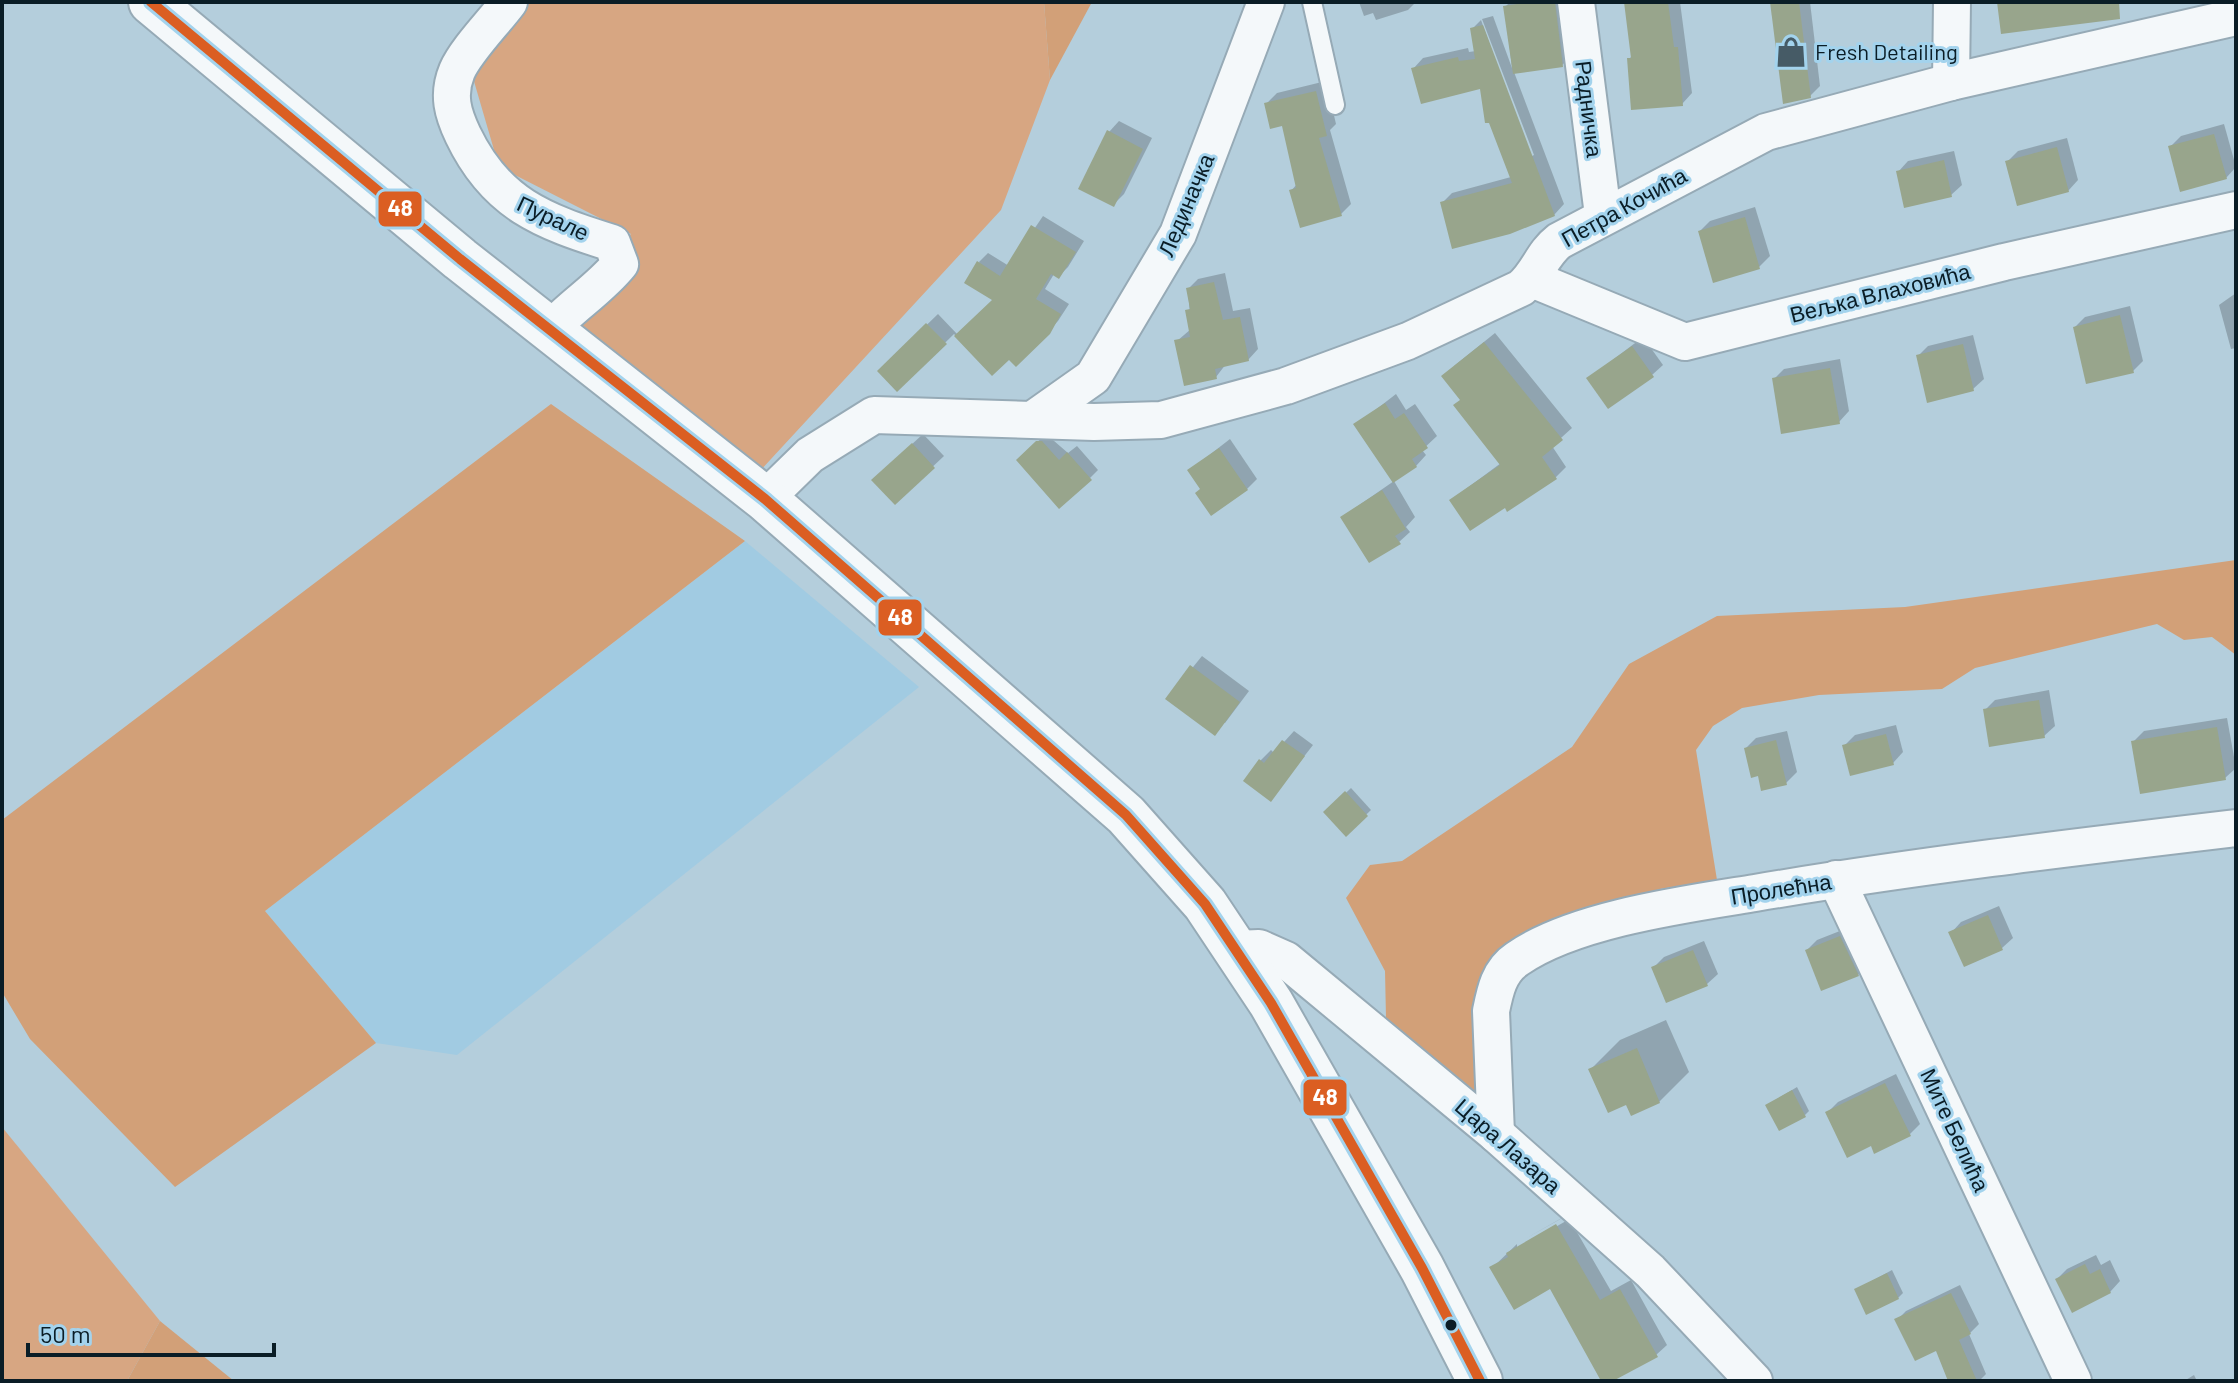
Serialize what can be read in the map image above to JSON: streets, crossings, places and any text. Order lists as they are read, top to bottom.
{
  "streets": {
    "street": [
      "Радничка",
      "Лединачка",
      "Петра Кочића",
      "Пурале",
      "Вељка Влаховића",
      "Пролећна",
      "Мите Белића",
      "Цара Лазара"
    ]
  },
  "crossings": [
    ["Радничка", "Петра Кочића"],
    ["Лединачка", "Петра Кочића"],
    ["Петра Кочића", "Вељка Влаховића"],
    ["Пролећна", "Мите Белића"],
    ["Пролећна", "Цара Лазара"]
  ],
  "places": {
    "shop": ["Fresh Detailing"]
  },
  "lines": ["transit line 48"],
  "scale_bar": "50 m"
}
